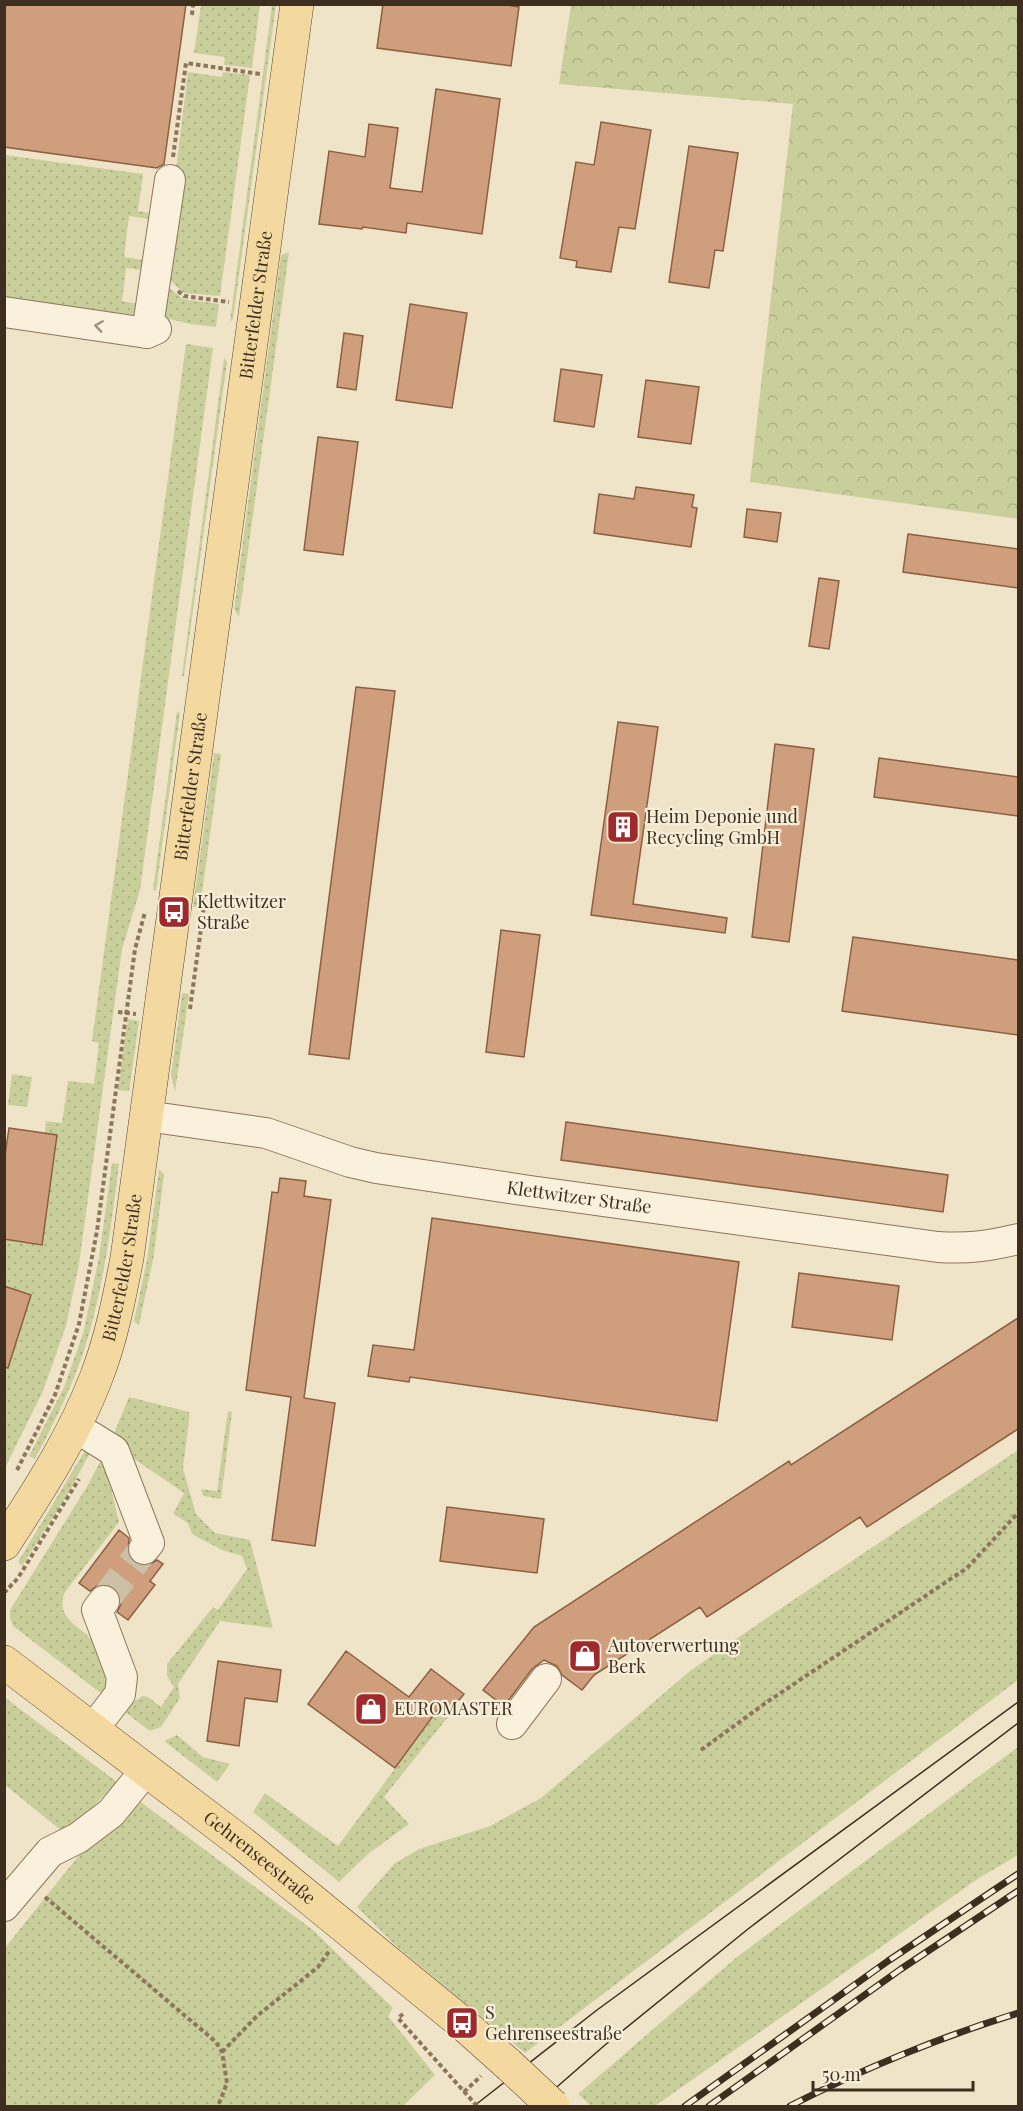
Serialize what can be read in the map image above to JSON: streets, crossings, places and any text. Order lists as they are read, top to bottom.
{
  "streets": {
    "main road": ["Bitterfelder Straße", "Gehrenseestraße"],
    "street": ["Klettwitzer Straße"]
  },
  "crossings": [
    ["Bitterfelder Straße", "Klettwitzer Straße"]
  ],
  "places": {
    "building": ["Heim Deponie und Recycling GmbH"],
    "bus stop": ["Klettwitzer Straße", "S Gehrenseestraße"],
    "shop": ["Autoverwertung Berk", "EUROMASTER"]
  },
  "scale_bar": "50 m"
}
